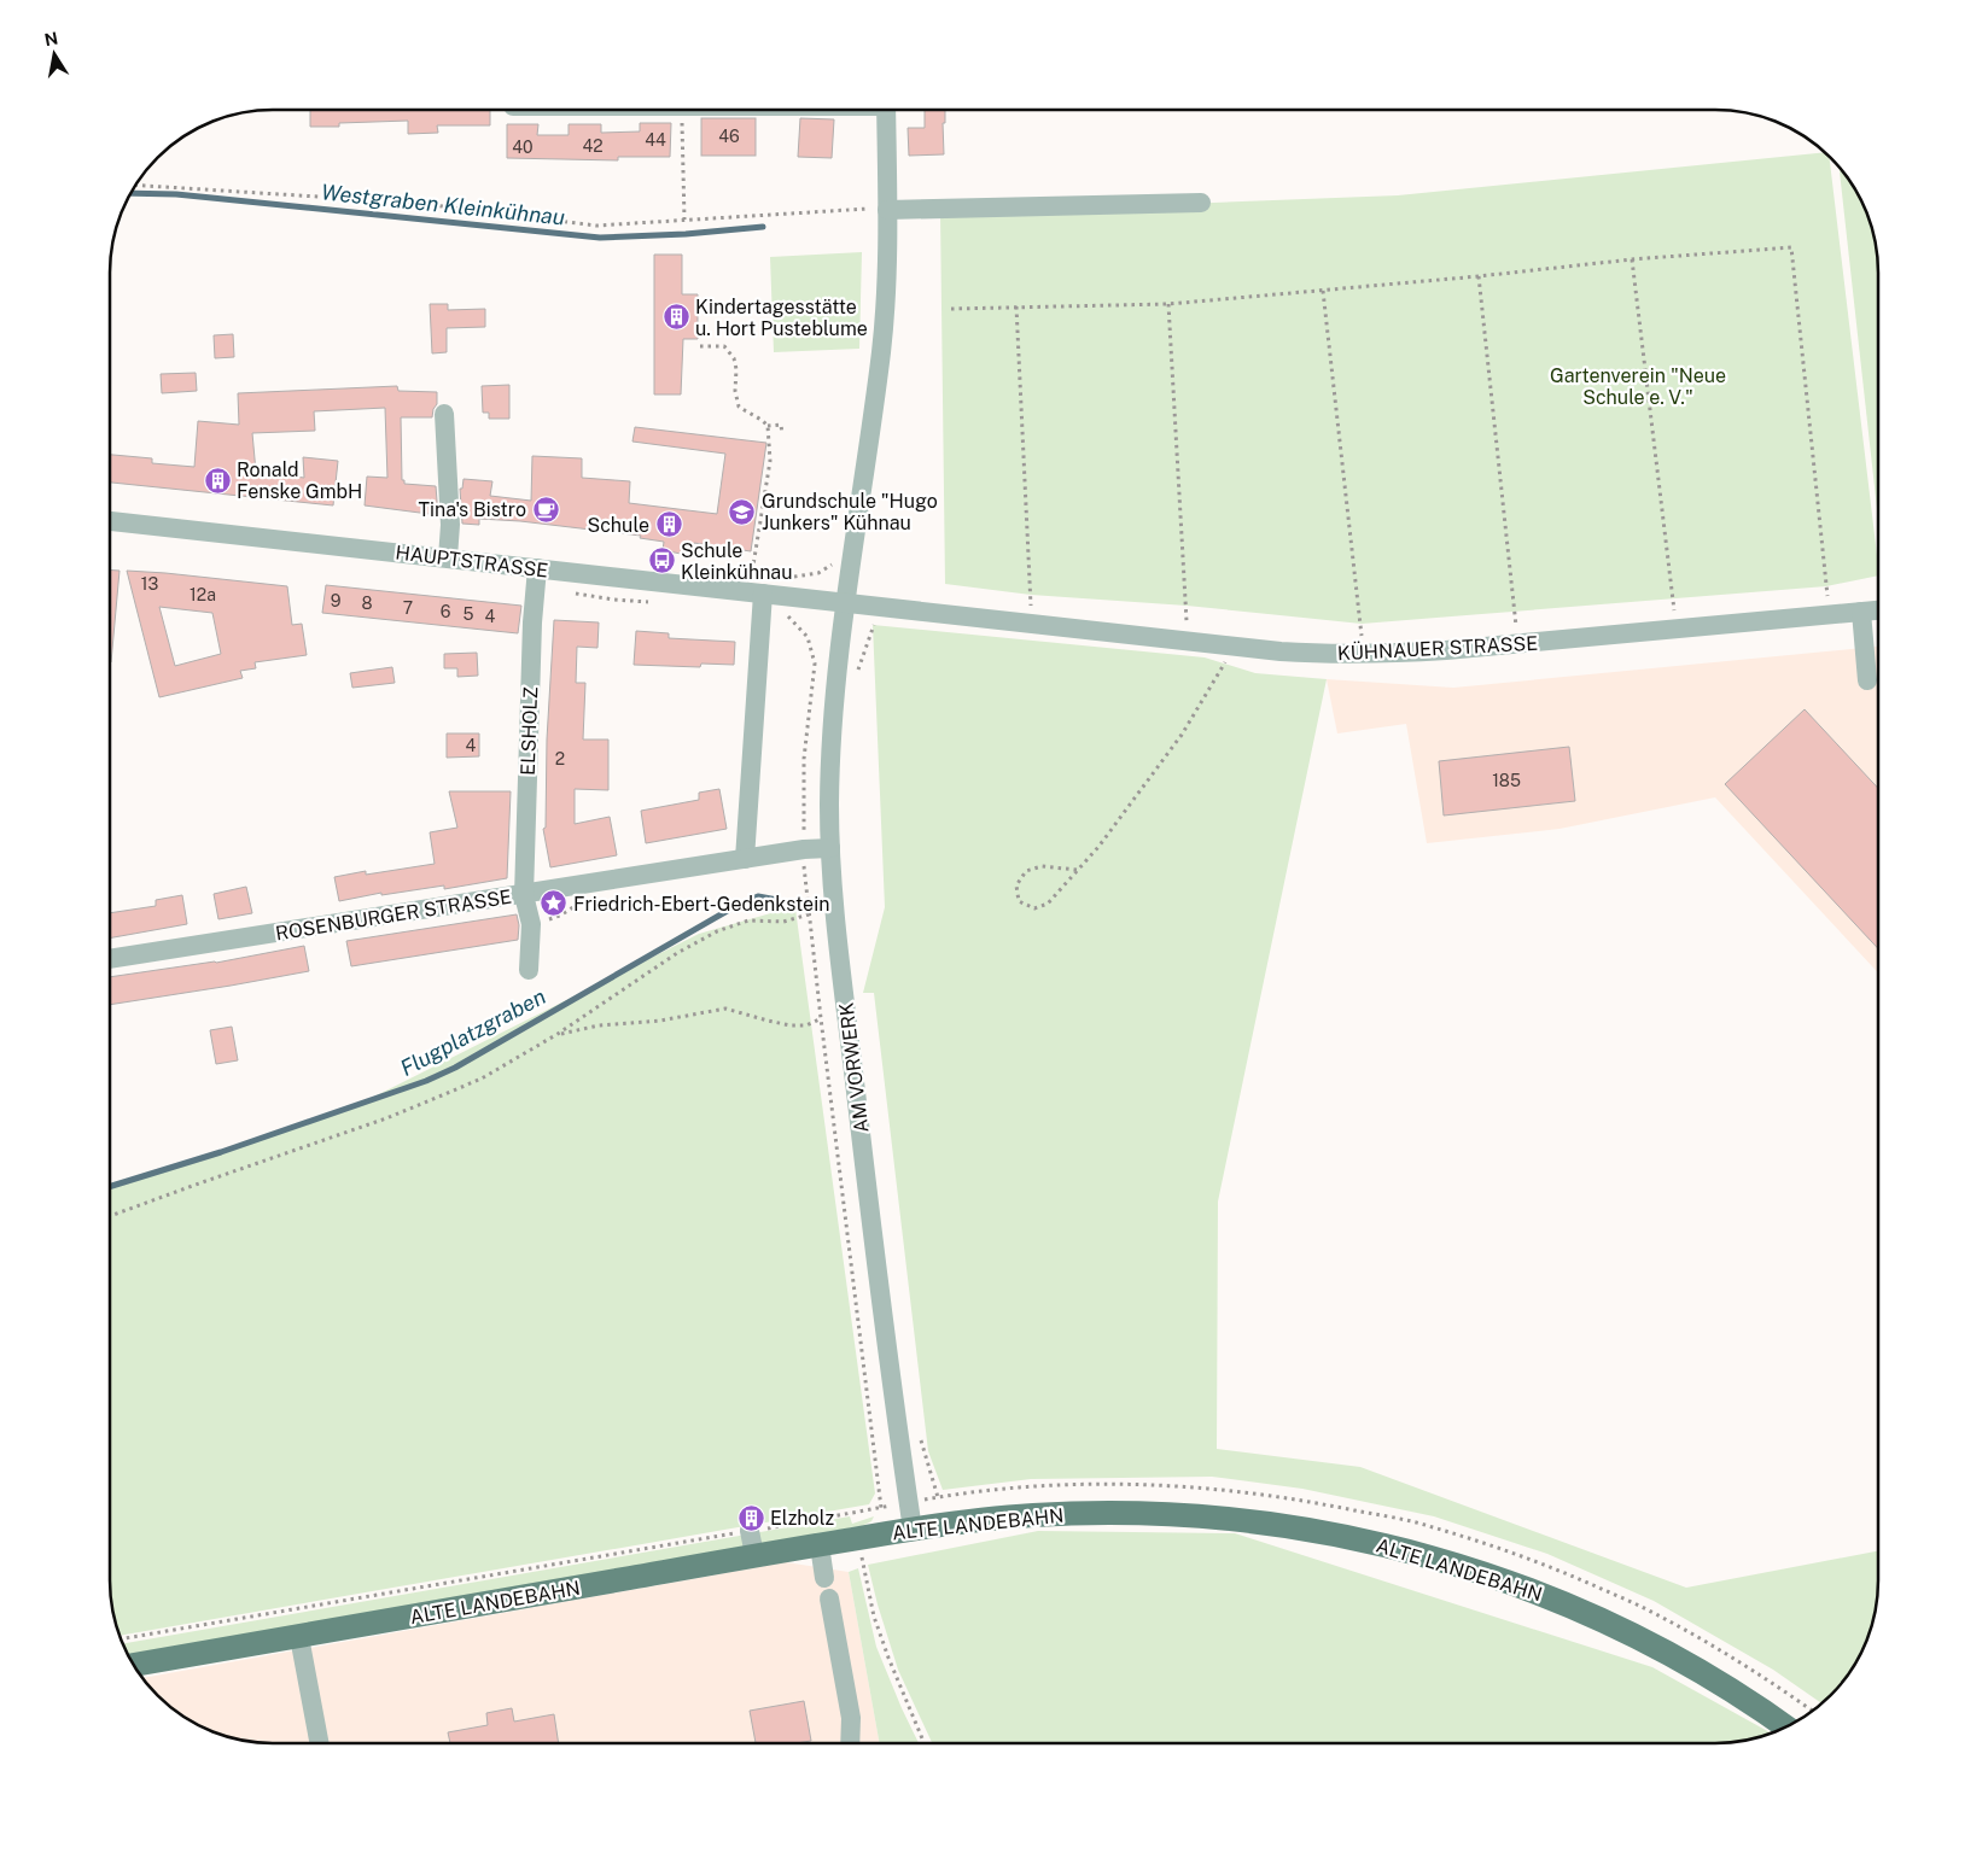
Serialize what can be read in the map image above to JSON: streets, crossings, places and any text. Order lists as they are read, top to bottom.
{
  "streets": {
    "main road": ["ALTE LANDEBAHN"],
    "street": [
      "HAUPTSTRASSE",
      "KÜHNAUER STRASSE",
      "ELSHOLZ",
      "ROSENBURGER STRASSE",
      "AM VORWERK"
    ]
  },
  "crossings": [
    ["HAUPTSTRASSE", "KÜHNAUER STRASSE"],
    ["HAUPTSTRASSE", "ELSHOLZ"],
    ["HAUPTSTRASSE", "AM VORWERK"],
    ["KÜHNAUER STRASSE", "AM VORWERK"],
    ["ELSHOLZ", "ROSENBURGER STRASSE"],
    ["ROSENBURGER STRASSE", "AM VORWERK"],
    ["AM VORWERK", "ALTE LANDEBAHN"]
  ],
  "water": ["Westgraben Kleinkühnau", "Flugplatzgraben"],
  "parks": ["Gartenverein \"Neue Schule e. V.\""],
  "places": {
    "building": [
      "Kindertagesstätte u. Hort Pusteblume",
      "Ronald Fenske GmbH",
      "Schule",
      "Elzholz"
    ],
    "cafe": ["Tina's Bistro"],
    "school or university": ["Grundschule \"Hugo Junkers\" Kühnau"],
    "bus stop": ["Schule Kleinkühnau"],
    "place": ["Friedrich-Ebert-Gedenkstein"]
  },
  "house_numbers": [
    "46",
    "44",
    "42",
    "40",
    "13",
    "12a",
    "9",
    "8",
    "7",
    "6",
    "5",
    "4",
    "4",
    "2",
    "185"
  ],
  "north": "top"
}
